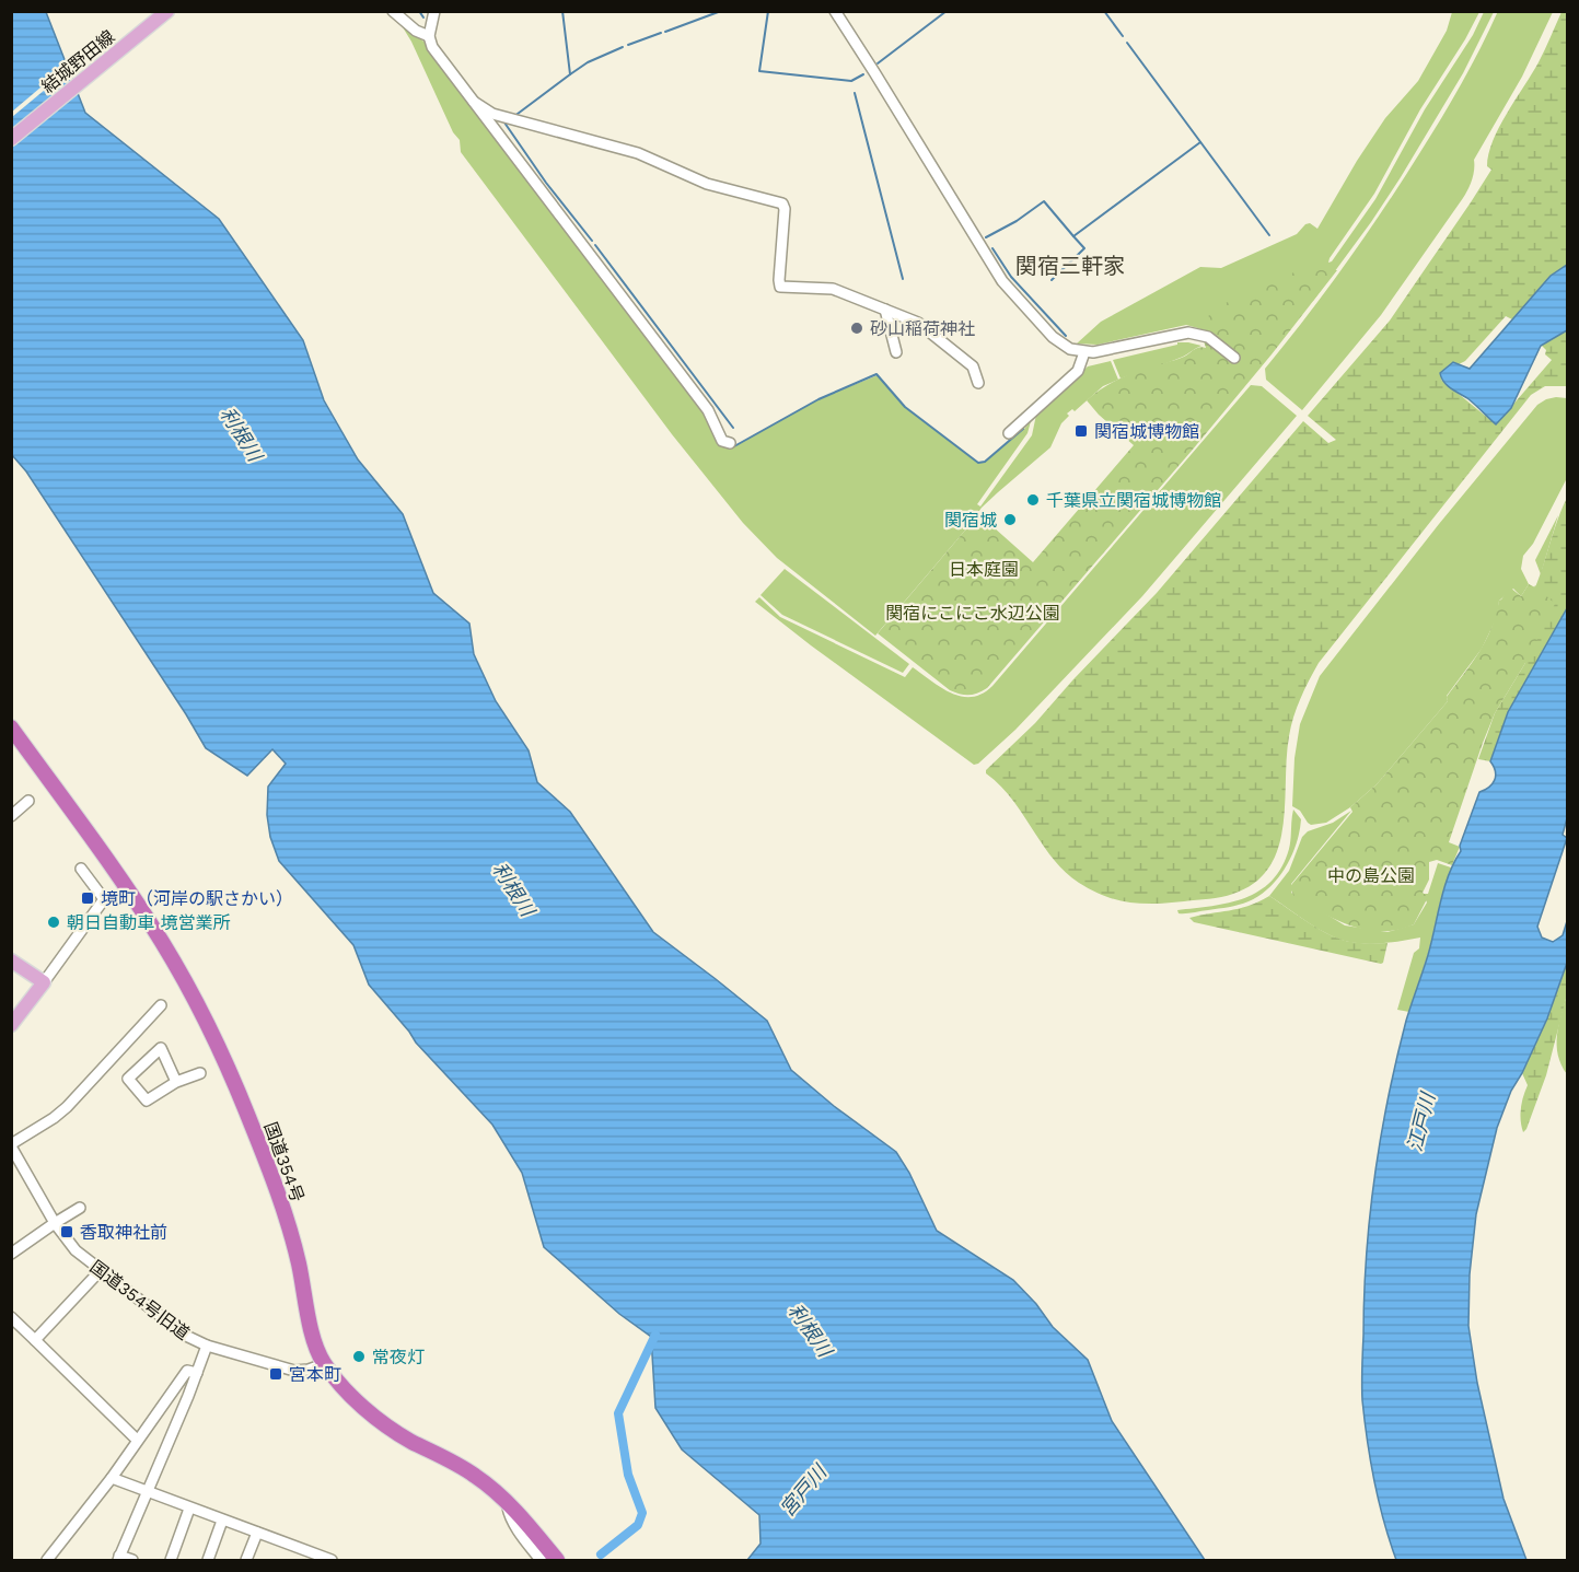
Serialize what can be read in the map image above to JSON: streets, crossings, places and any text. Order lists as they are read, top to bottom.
{
  "streets": {
    "highway": ["国道354号"],
    "main road": ["結城野田線"],
    "street": ["国道354号旧道"]
  },
  "crossings": [
    ["国道354号", "国道354号旧道"]
  ],
  "districts": ["関宿三軒家"],
  "water": ["利根川", "江戸川", "宮戸川"],
  "parks": ["日本庭園", "関宿にこにこ水辺公園", "中の島公園"],
  "places": {
    "other": [
      "砂山稲荷神社",
      "千葉県立関宿城博物館",
      "関宿城",
      "朝日自動車 境営業所",
      "常夜灯"
    ],
    "transit": [
      "関宿城博物館",
      "境町（河岸の駅さかい）",
      "香取神社前",
      "宮本町"
    ]
  }
}
